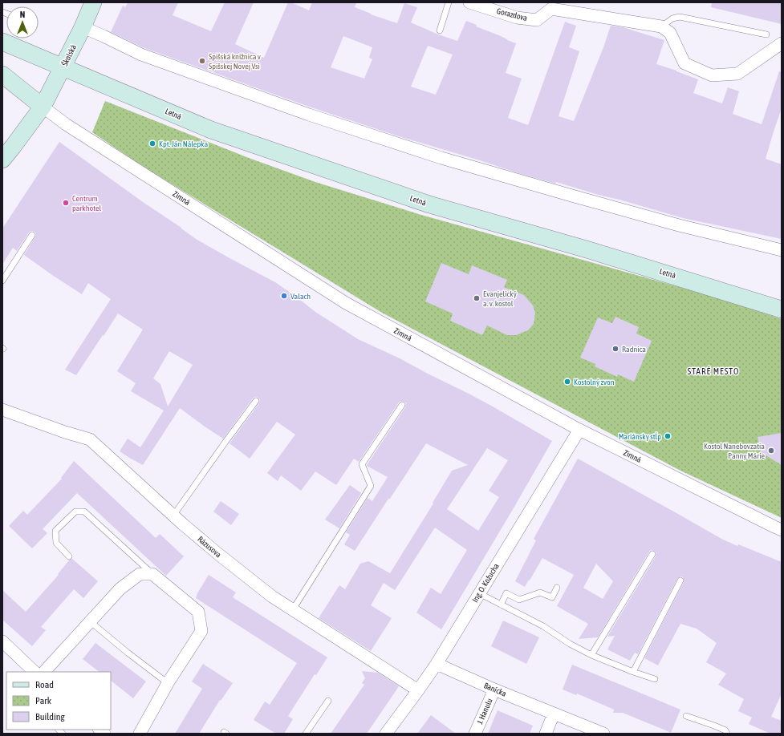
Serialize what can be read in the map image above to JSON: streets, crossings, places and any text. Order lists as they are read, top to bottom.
{
  "streets": {
    "street": [
      "Gorazdova",
      "Školská",
      "Letná",
      "Zimná",
      "Rázusova",
      "Ing. O. Kožucha",
      "Banícka",
      "J. Hanulu"
    ]
  },
  "crossings": [
    ["Školská", "Letná"],
    ["Školská", "Zimná"],
    ["Zimná", "Ing. O. Kožucha"],
    ["Rázusova", "Ing. O. Kožucha"],
    ["Ing. O. Kožucha", "Banícka"],
    ["Banícka", "J. Hanulu"]
  ],
  "districts": ["STARÉ MESTO"],
  "places": [
    "Spišská knižnica v Spišskej Novej Vsi",
    "Kpt. Ján Nálepka",
    "Centrum parkhotel",
    "Valach",
    "Evanjelický a. v. kostol",
    "Radnica",
    "Kostolný zvon",
    "Mariánsky stĺp",
    "Kostol Nanebovzatia Panny Márie"
  ],
  "legend": ["Road", "Park", "Building"],
  "north": "top"
}
